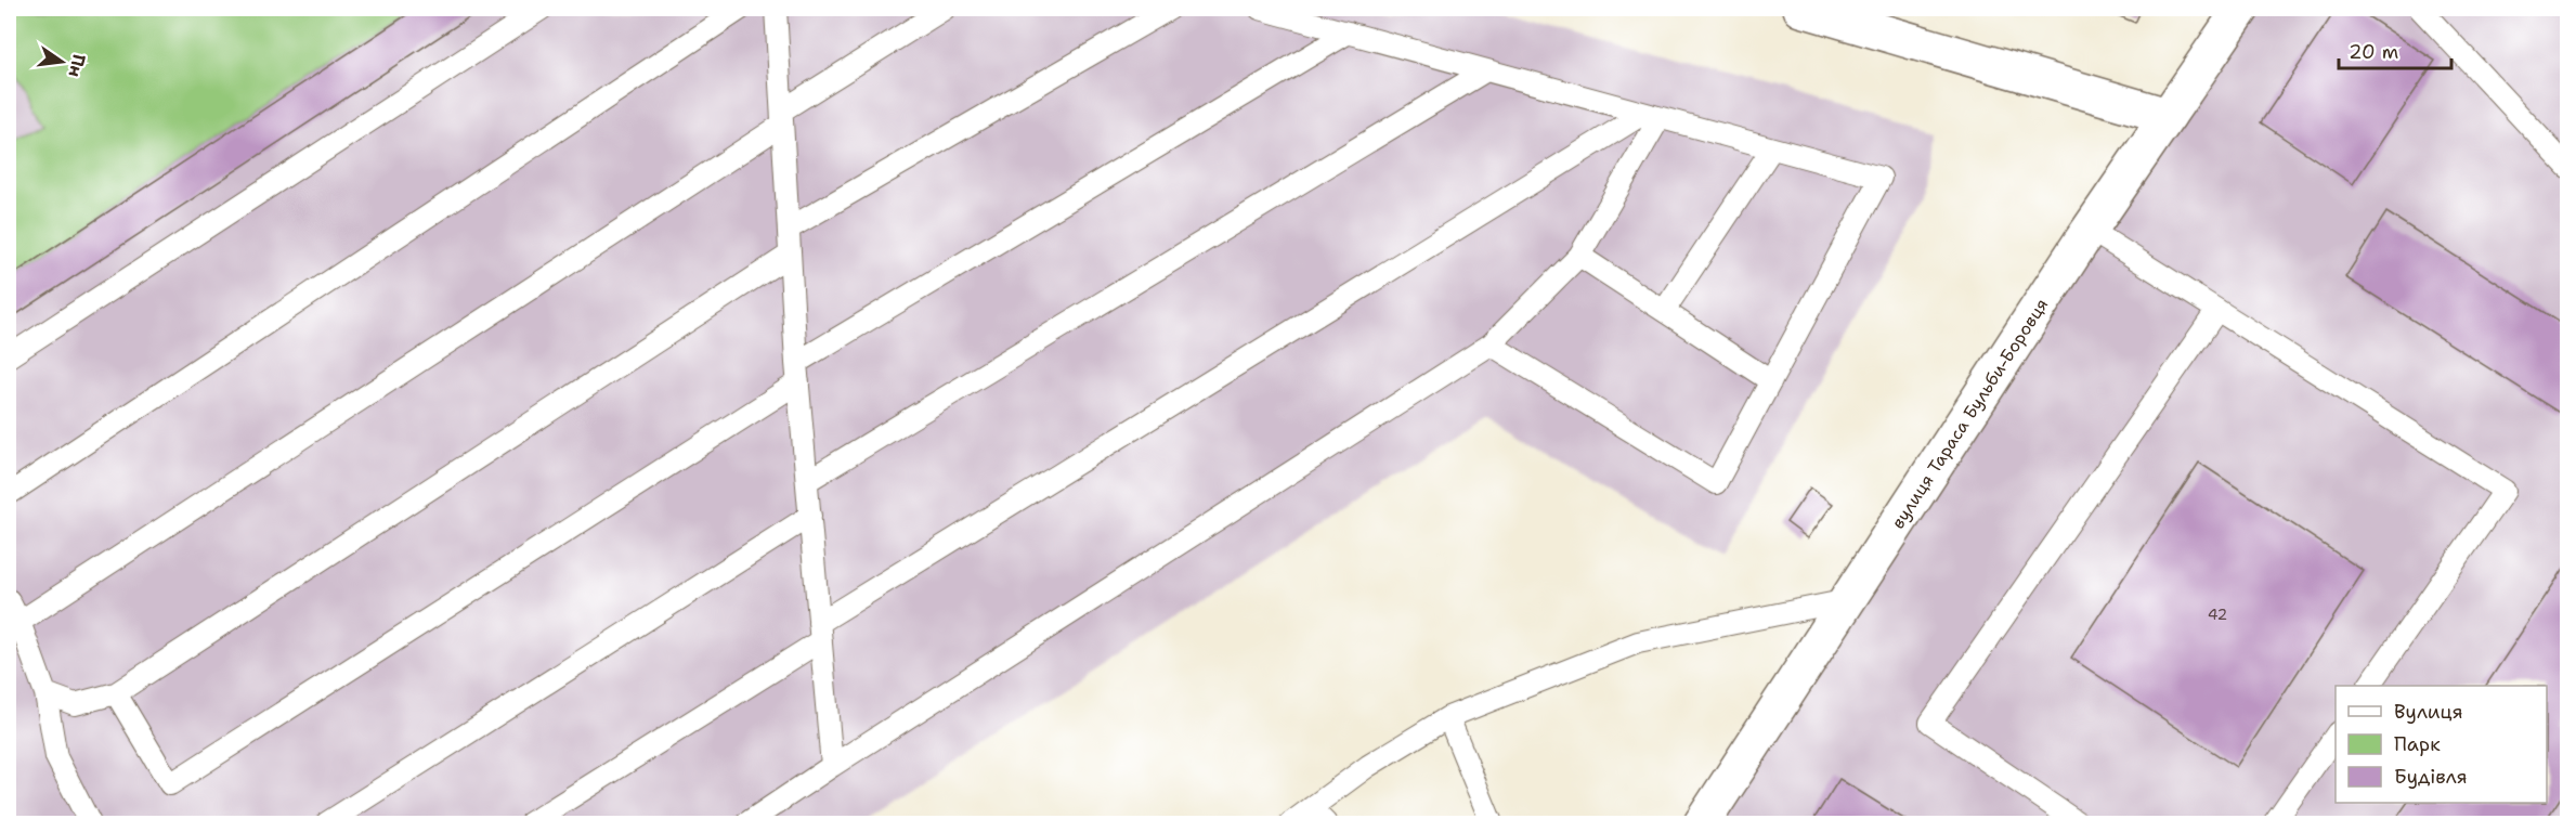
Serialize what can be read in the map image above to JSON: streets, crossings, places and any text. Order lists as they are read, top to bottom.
{
  "streets": {
    "street": ["вулиця Тараса Бульби-Боровця"]
  },
  "house_numbers": ["42"],
  "legend": ["Вулиця", "Парк", "Будівля"],
  "scale_bar": "20 m",
  "north": "right"
}
